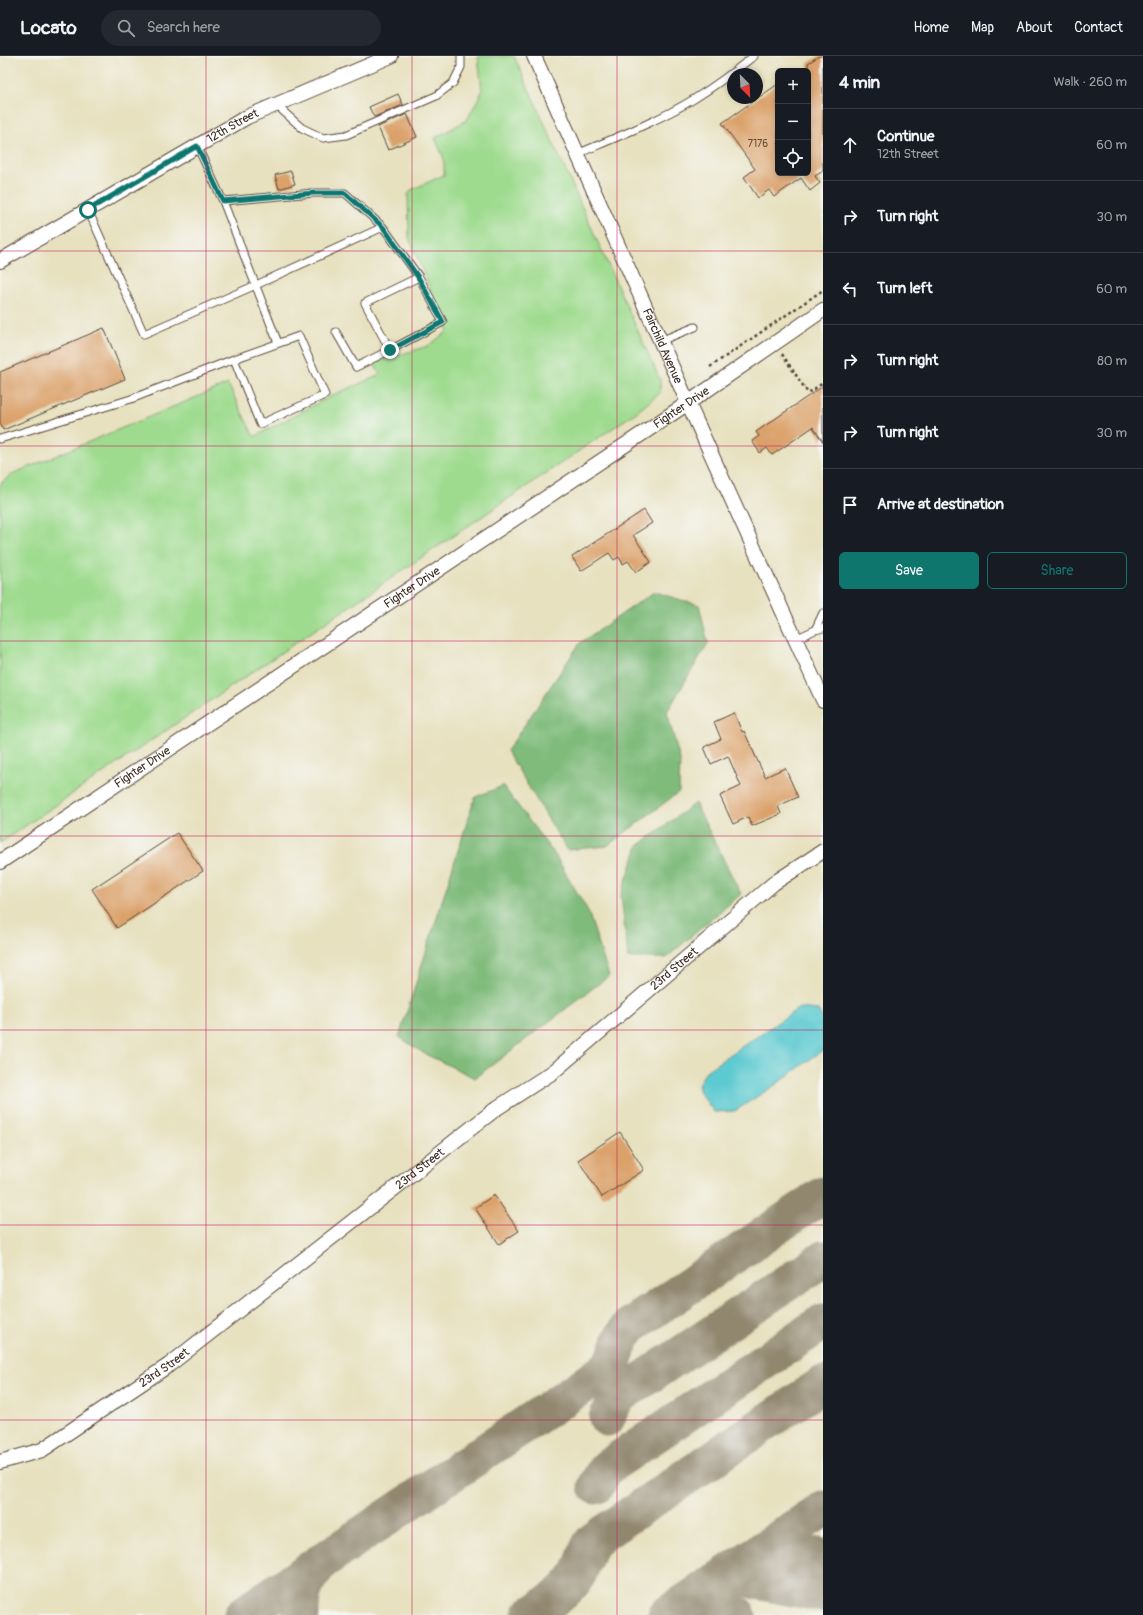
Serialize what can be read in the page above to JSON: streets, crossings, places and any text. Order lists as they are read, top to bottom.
{
  "streets": {
    "street": [
      "12th Street",
      "Fairchild Avenue",
      "Fighter Drive",
      "23rd Street"
    ]
  },
  "crossings": [
    ["Fairchild Avenue", "Fighter Drive"]
  ],
  "house_numbers": ["7176"],
  "north": "bottom right",
  "page": {
    "header": "Locato",
    "search": "Search here",
    "nav": [
      "Home",
      "Map",
      "About",
      "Contact"
    ],
    "heading": ["4 min", "Walk · 260 m"],
    "map_buttons": ["+", "−"],
    "list": [
      ["Continue", "12th Street", "60 m"],
      ["Turn right", "30 m"],
      ["Turn left", "60 m"],
      ["Turn right", "80 m"],
      ["Turn right", "30 m"],
      "Arrive at destination"
    ],
    "buttons": ["Save", "Share"]
  }
}
